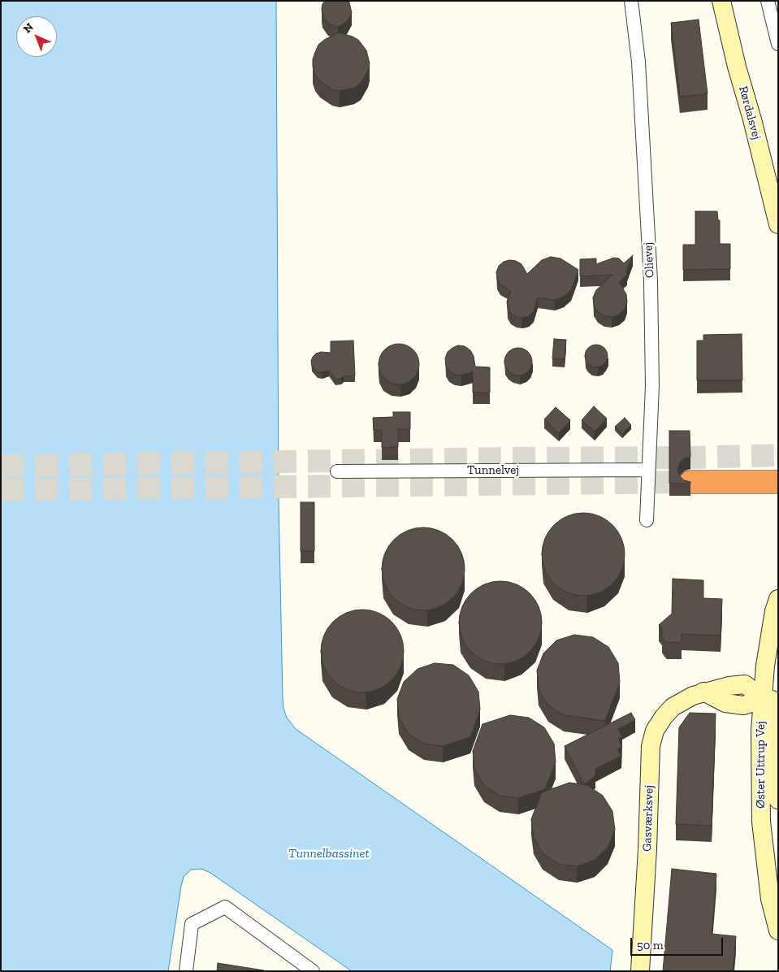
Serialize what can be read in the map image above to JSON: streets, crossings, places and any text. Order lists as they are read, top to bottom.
{
  "streets": {
    "street": [
      "Rørdalsvej",
      "Olievej",
      "Tunnelvej",
      "Øster Uttrup Vej",
      "Gasværksvej"
    ]
  },
  "crossings": [
    ["Olievej", "Tunnelvej"],
    ["Øster Uttrup Vej", "Gasværksvej"]
  ],
  "water": ["Tunnelbassinet"],
  "scale_bar": "50 m",
  "north": "top left"
}
